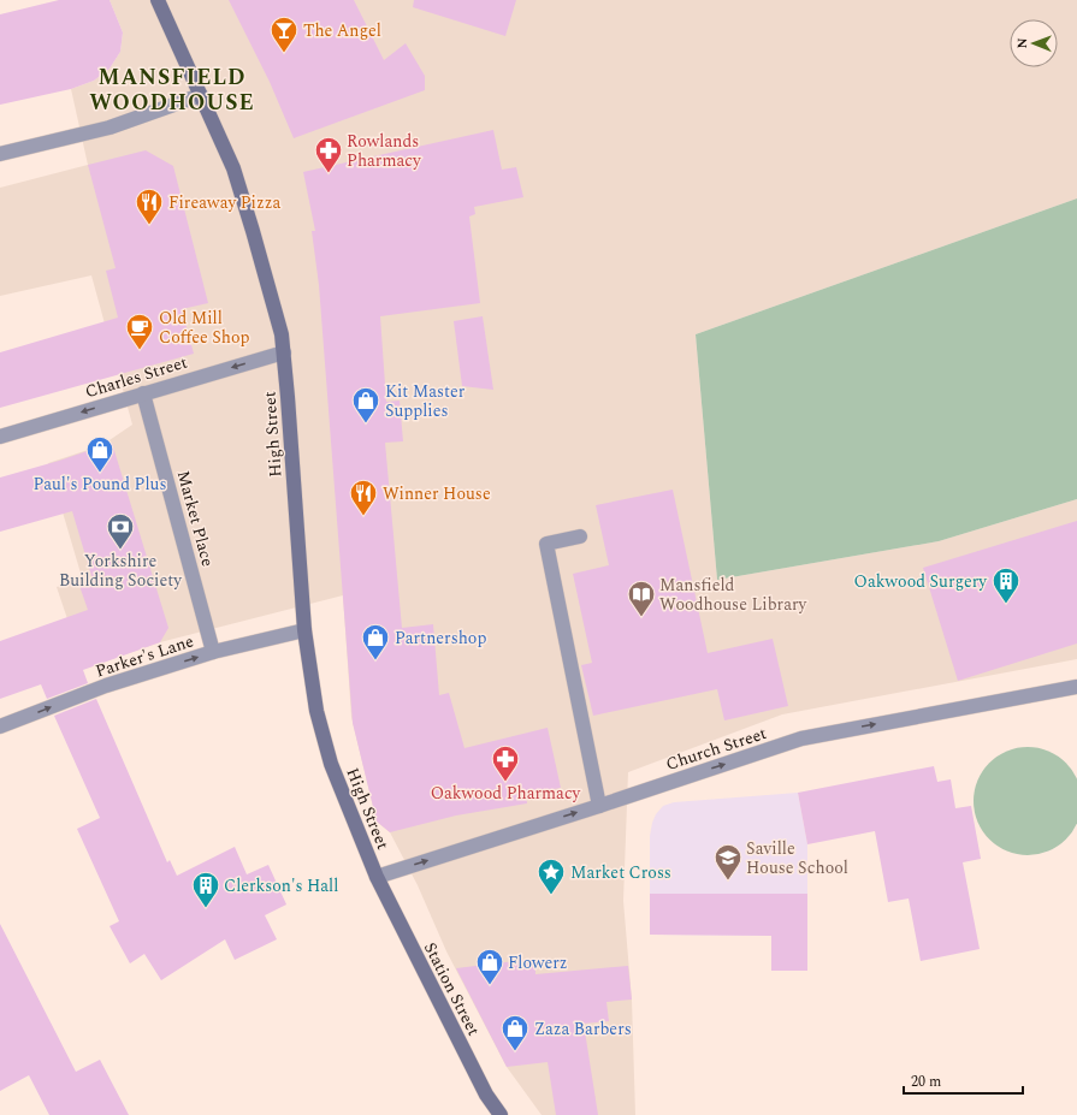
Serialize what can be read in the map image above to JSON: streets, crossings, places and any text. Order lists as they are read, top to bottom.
{
  "streets": {
    "street": [
      "Charles Street",
      "High Street",
      "Market Place",
      "Parker's Lane",
      "Church Street",
      "Station Street"
    ]
  },
  "crossings": [
    ["Charles Street", "High Street"],
    ["Charles Street", "Market Place"],
    ["High Street", "Parker's Lane"],
    ["High Street", "Church Street"],
    ["High Street", "Station Street"],
    ["Market Place", "Parker's Lane"],
    ["Church Street", "Station Street"]
  ],
  "one_way": ["Charles Street", "Parker's Lane", "Church Street"],
  "districts": ["MANSFIELD WOODHOUSE"],
  "places": {
    "bar": ["The Angel"],
    "pharmacy": ["Rowlands Pharmacy", "Oakwood Pharmacy"],
    "restaurant": ["Fireaway Pizza", "Winner House"],
    "cafe": ["Old Mill Coffee Shop"],
    "shop": [
      "Kit Master Supplies",
      "Paul's Pound Plus",
      "Partnershop",
      "Flowerz",
      "Zaza Barbers"
    ],
    "bank": ["Yorkshire Building Society"],
    "building": ["Oakwood Surgery", "Clerkson's Hall"],
    "library": ["Mansfield Woodhouse Library"],
    "school or university": ["Saville House School"],
    "place": ["Market Cross"]
  },
  "scale_bar": "20 m",
  "north": "left"
}
